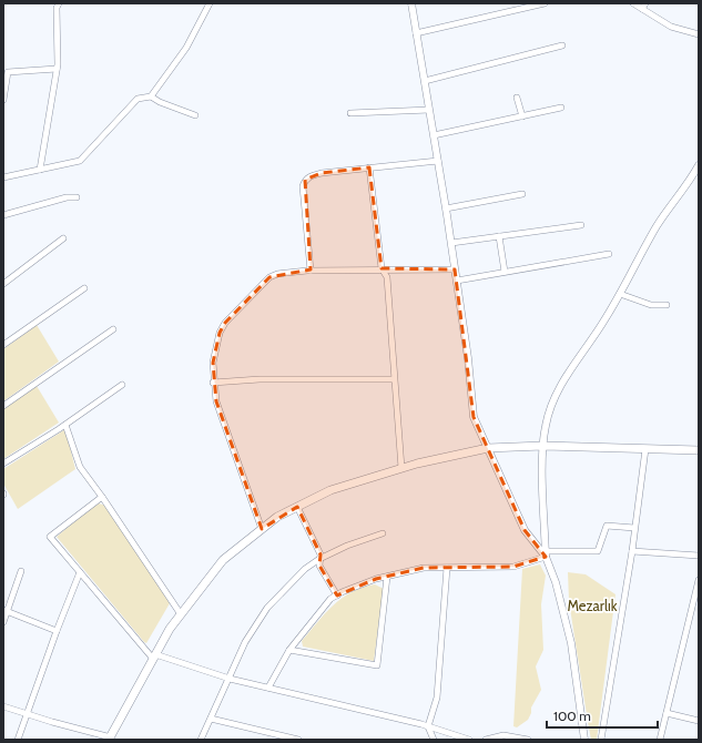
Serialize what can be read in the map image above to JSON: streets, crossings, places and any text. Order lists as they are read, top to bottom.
{
  "parks": ["Mezarlık"],
  "scale_bar": "100 m"
}
